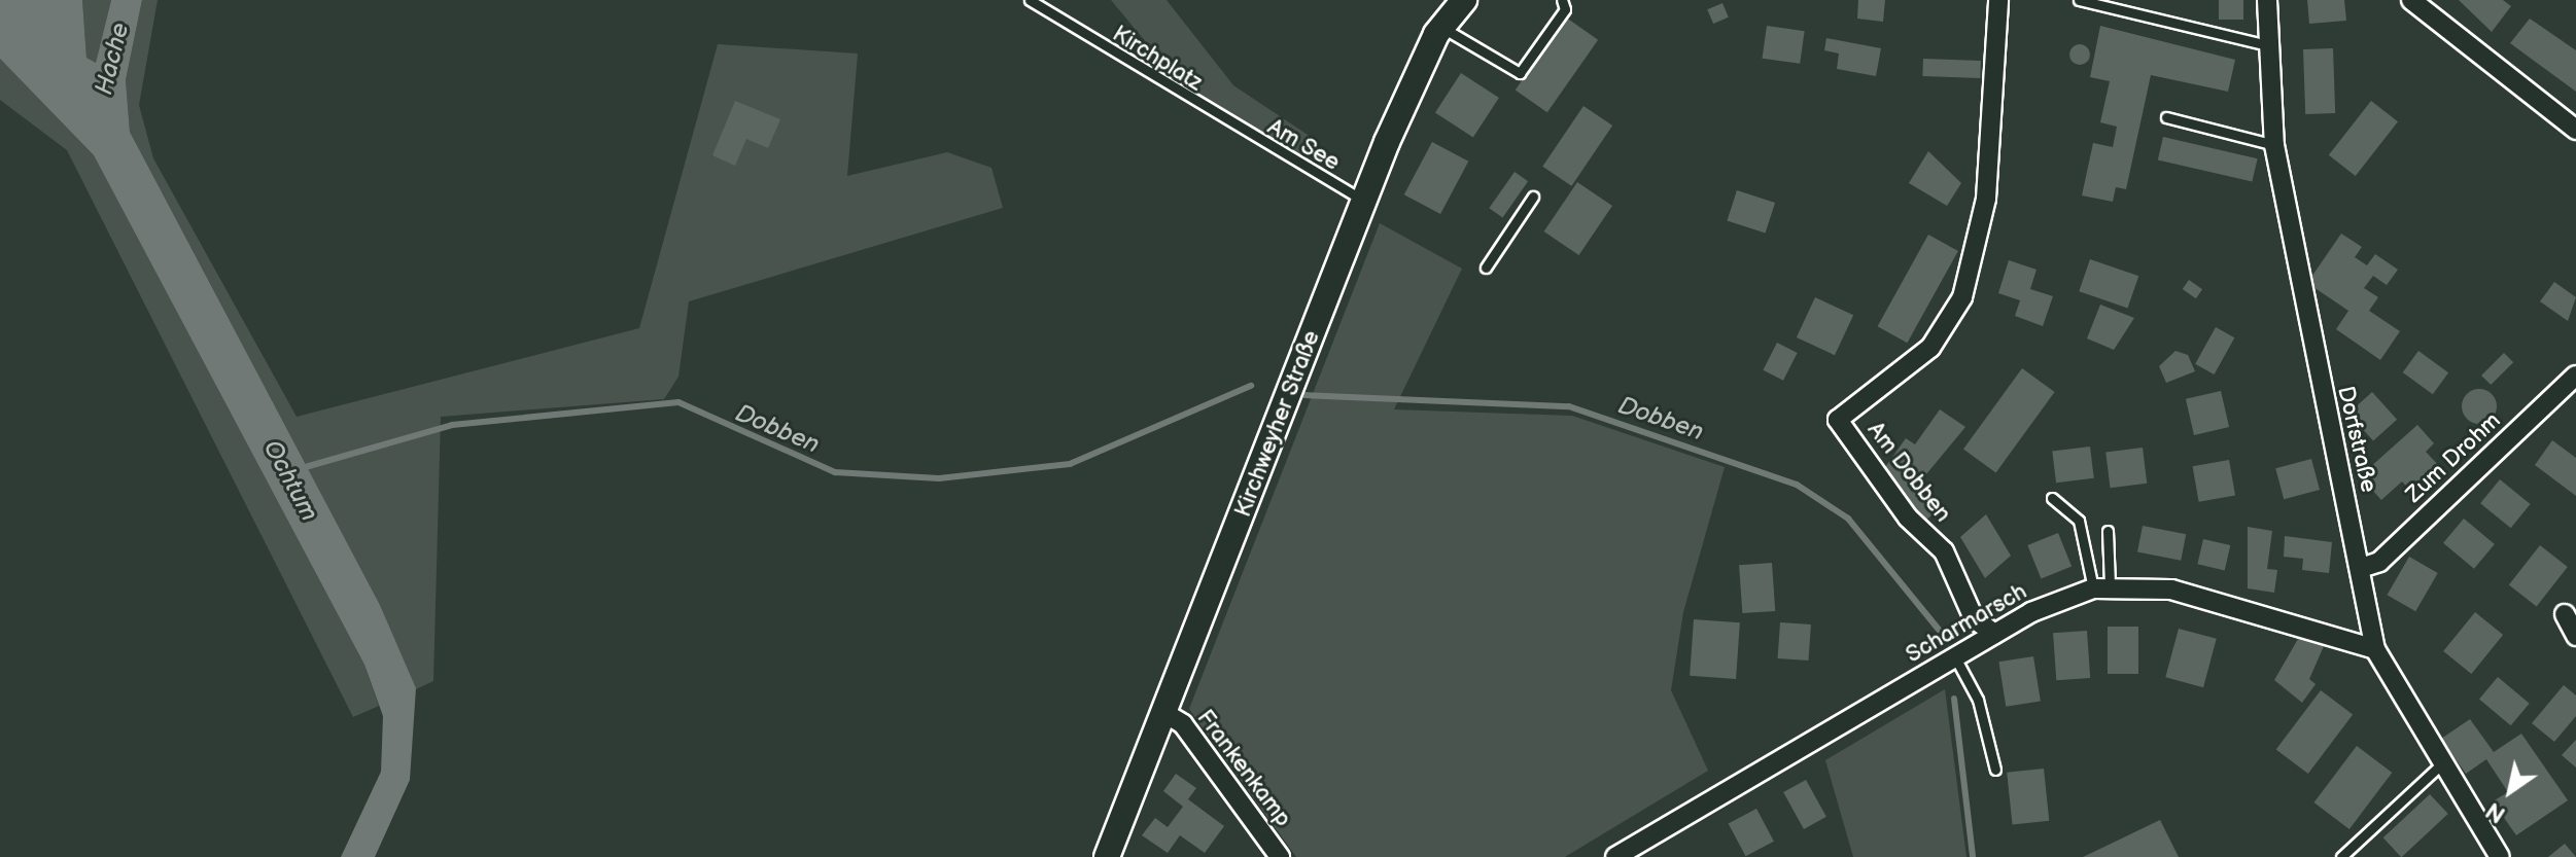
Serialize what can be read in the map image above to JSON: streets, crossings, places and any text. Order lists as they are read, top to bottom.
{
  "streets": {
    "main road": ["Kirchweyher Straße"],
    "street": [
      "Dorfstraße",
      "Zum Drohm",
      "Am Dobben",
      "Scharmarsch",
      "Frankenkamp"
    ],
    "lane": ["Kirchplatz", "Am See"]
  },
  "crossings": [
    ["Kirchplatz", "Am See"],
    ["Am See", "Kirchweyher Straße"],
    ["Kirchweyher Straße", "Frankenkamp"],
    ["Dorfstraße", "Zum Drohm"],
    ["Dorfstraße", "Scharmarsch"],
    ["Am Dobben", "Scharmarsch"]
  ],
  "water": ["Hache", "Dobben", "Ochtum"],
  "north": "bottom left"
}
